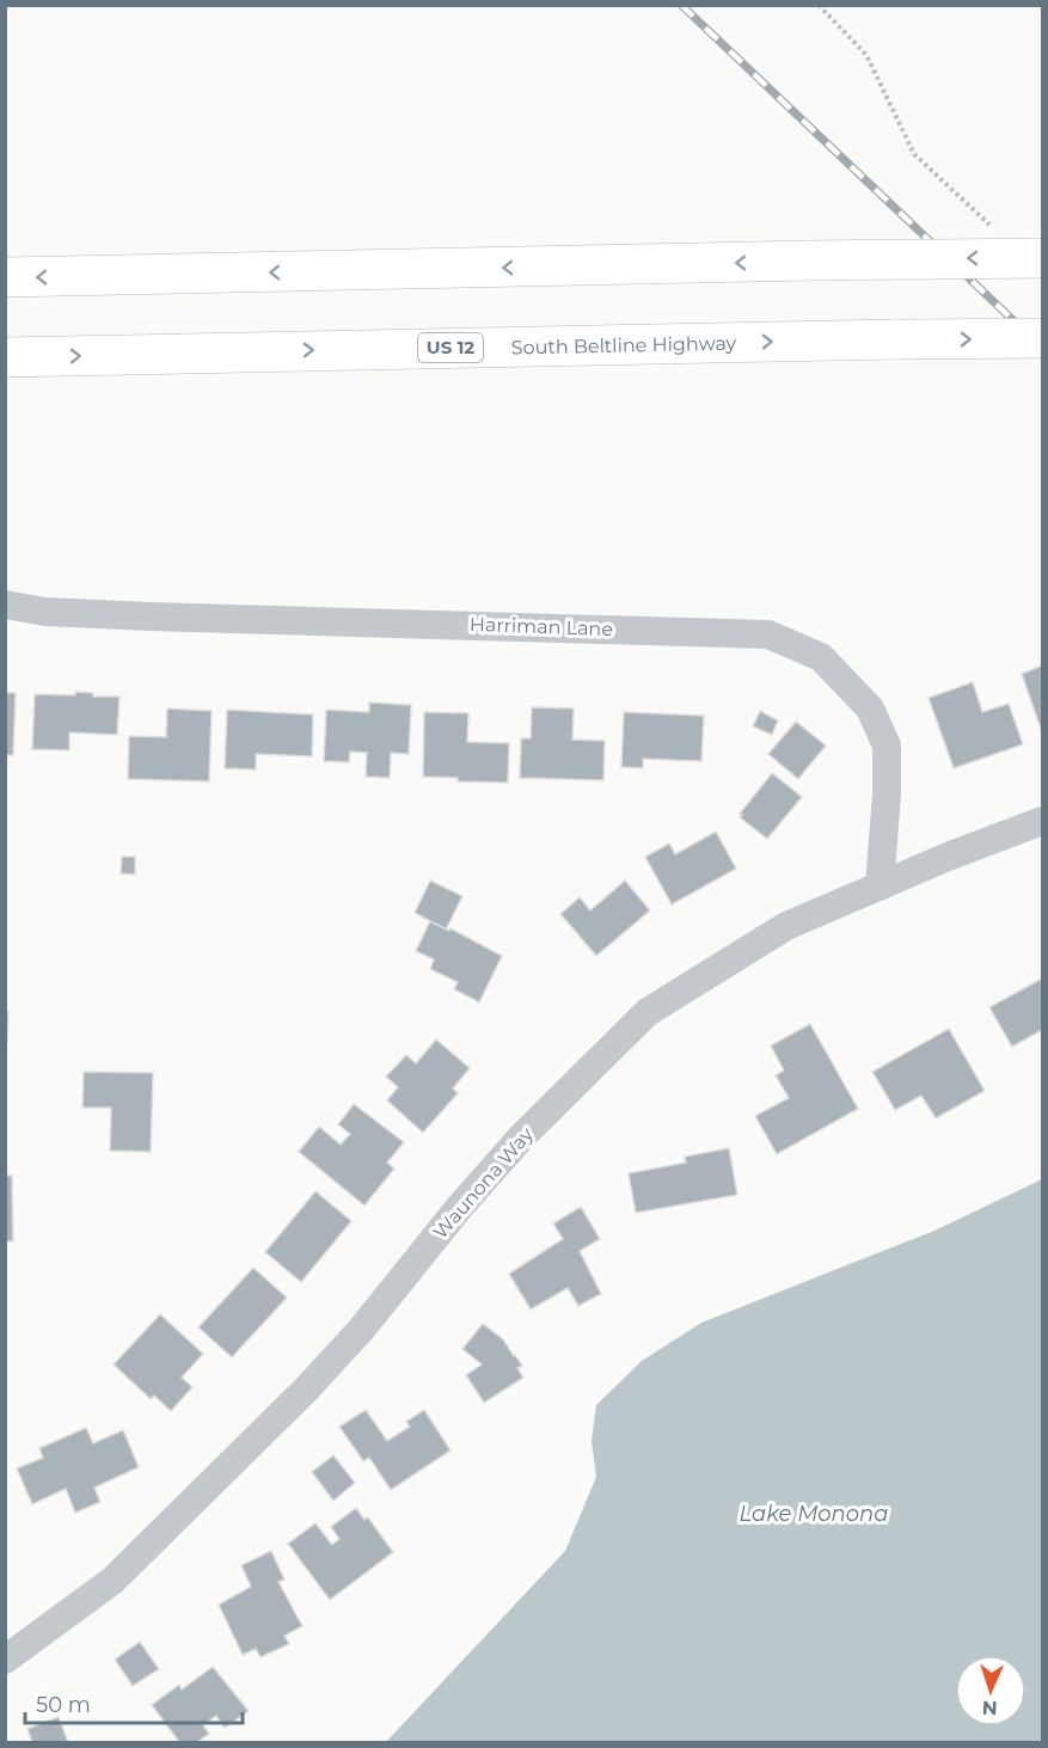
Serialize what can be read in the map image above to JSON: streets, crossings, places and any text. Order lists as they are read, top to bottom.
{
  "streets": {
    "highway": ["South Beltline Highway", "US 12"],
    "street": ["Harriman Lane", "Waunona Way"]
  },
  "crossings": [
    ["Harriman Lane", "Waunona Way"]
  ],
  "water": ["Lake Monona"],
  "scale_bar": "50 m",
  "north": "bottom"
}
